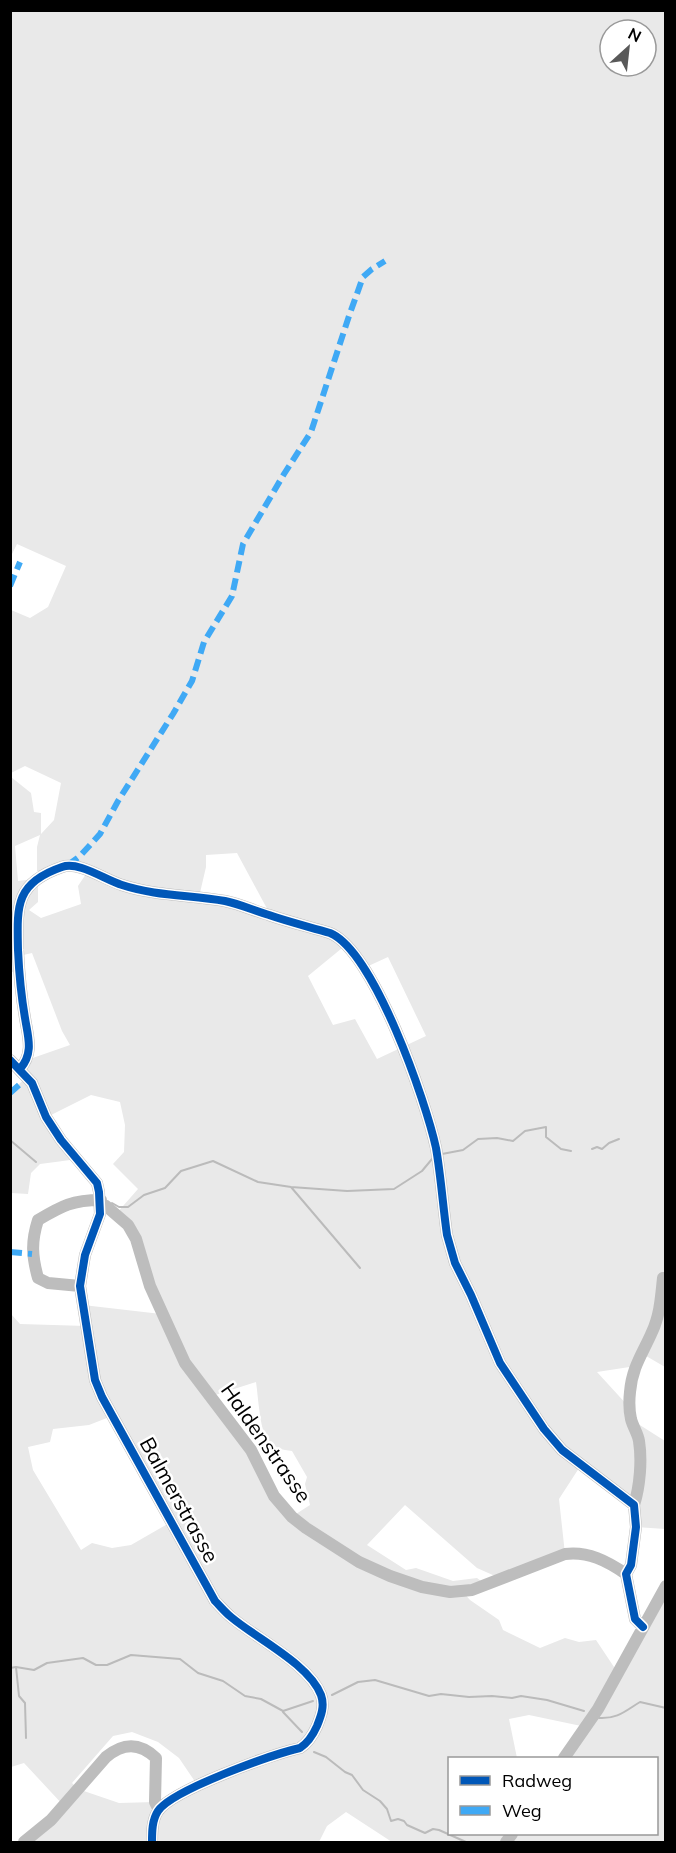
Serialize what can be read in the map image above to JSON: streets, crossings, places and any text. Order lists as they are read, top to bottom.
{
  "streets": {
    "street": ["Haldenstrasse", "Balmerstrasse"]
  },
  "crossings": [
    ["Haldenstrasse", "Balmerstrasse"]
  ],
  "legend": ["Radweg", "Weg"],
  "north": "top right"
}
